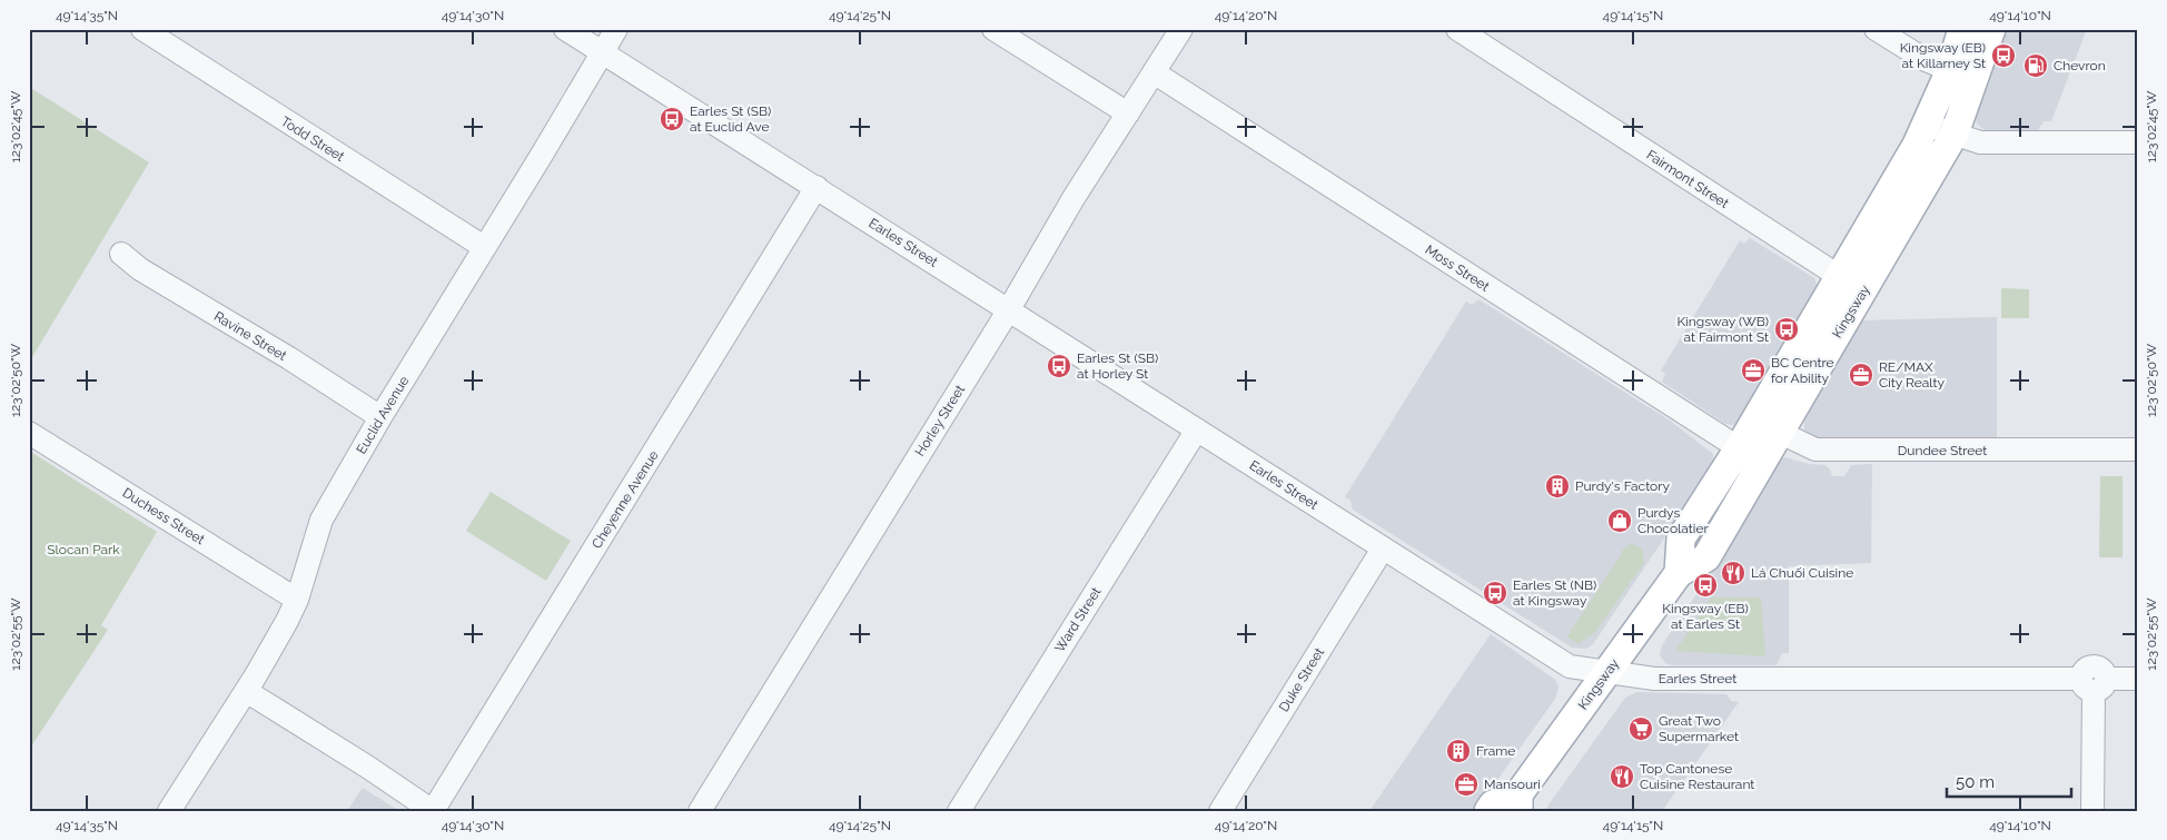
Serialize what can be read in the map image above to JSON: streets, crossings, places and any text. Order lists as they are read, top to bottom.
{
  "streets": {
    "main road": ["Kingsway"],
    "street": [
      "Todd Street",
      "Fairmont Street",
      "Earles Street",
      "Moss Street",
      "Ravine Street",
      "Euclid Avenue",
      "Horley Street",
      "Dundee Street",
      "Cheyenne Avenue",
      "Duchess Street",
      "Ward Street",
      "Duke Street"
    ]
  },
  "crossings": [
    ["Todd Street", "Euclid Avenue"],
    ["Fairmont Street", "Kingsway"],
    ["Earles Street", "Kingsway"],
    ["Earles Street", "Euclid Avenue"],
    ["Earles Street", "Horley Street"],
    ["Earles Street", "Cheyenne Avenue"],
    ["Earles Street", "Ward Street"],
    ["Earles Street", "Duke Street"],
    ["Moss Street", "Kingsway"],
    ["Moss Street", "Horley Street"],
    ["Kingsway", "Dundee Street"],
    ["Ravine Street", "Euclid Avenue"],
    ["Euclid Avenue", "Duchess Street"]
  ],
  "parks": ["Slocan Park"],
  "places": {
    "bus stop": [
      "Kingsway (EB) at Killarney St",
      "Earles St (SB) at Euclid Ave",
      "Kingsway (WB) at Fairmont St",
      "Earles St (SB) at Horley St",
      "Kingsway (EB) at Earles St",
      "Earles St (NB) at Kingsway"
    ],
    "fuel station": ["Chevron"],
    "office": ["BC Centre for Ability", "RE/MAX City Realty", "Mansouri"],
    "building": ["Purdy's Factory", "Frame"],
    "shop": ["Purdys Chocolatier"],
    "restaurant": ["Lá Chuối Cuisine", "Top Cantonese Cuisine Restaurant"],
    "supermarket": ["Great Two Supermarket"]
  },
  "scale_bar": "50 m",
  "coordinates": [
    "49°14'35\"N",
    "49°14'30\"N",
    "49°14'25\"N",
    "49°14'20\"N",
    "49°14'15\"N",
    "49°14'10\"N",
    "123°02'45\"W",
    "123°02'50\"W",
    "123°02'55\"W"
  ]
}
